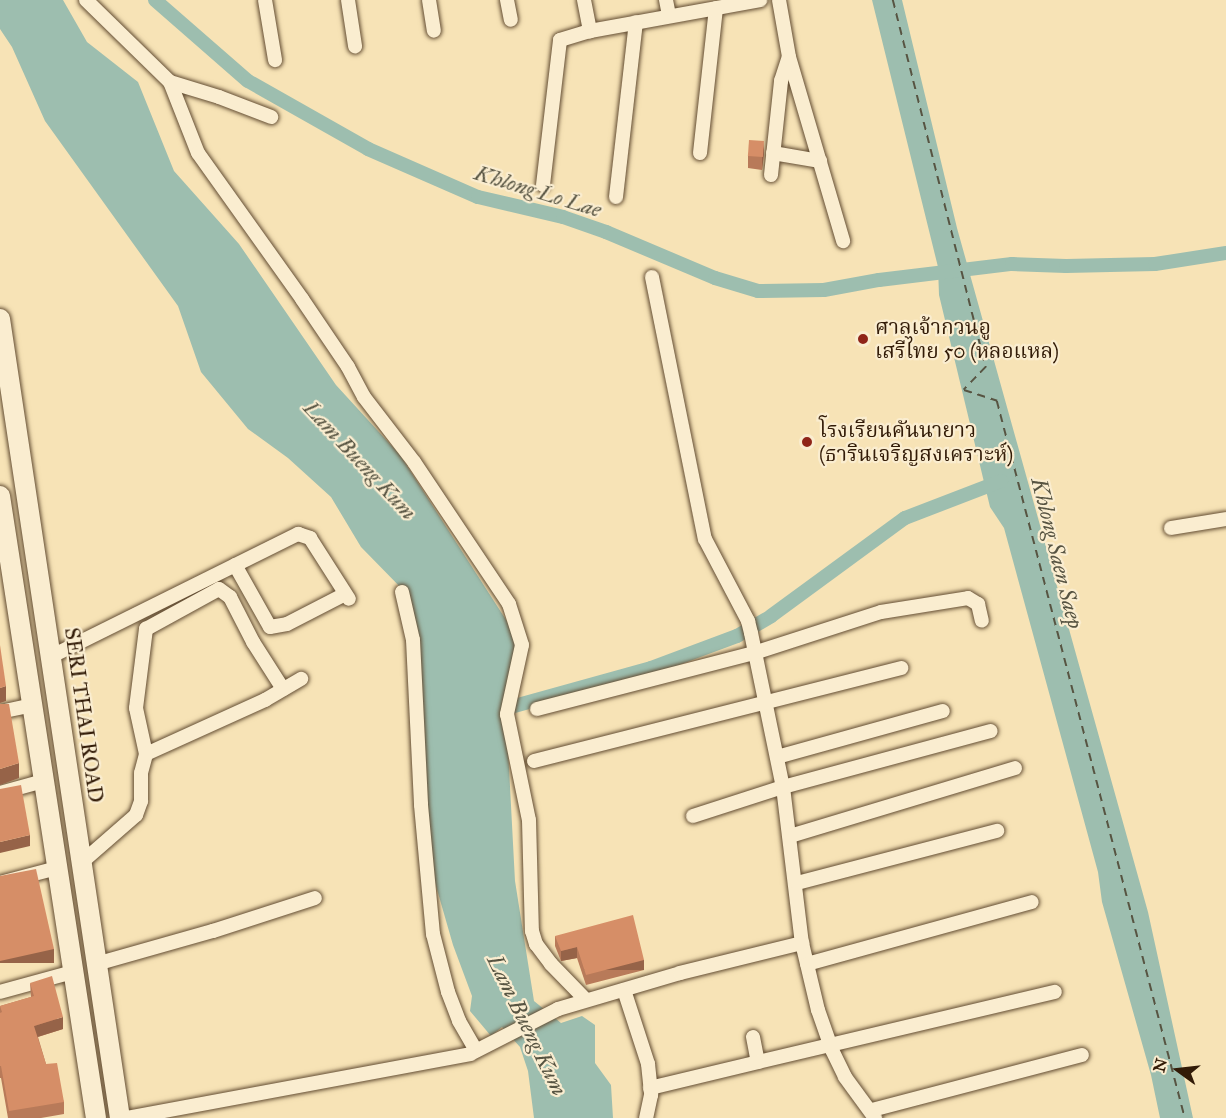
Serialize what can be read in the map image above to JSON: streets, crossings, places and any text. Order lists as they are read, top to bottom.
{
  "streets": {
    "main road": ["SERI THAI ROAD"]
  },
  "water": ["Khlong Lo Lae", "Lam Bueng Kum", "Khlong Saen Saep"],
  "places": ["ศาลเจ้ากวนอู เสรีไทย 50 (หลอแหล)", "โรงเรียนคันนายาว (ธารินเจริญสงเคราะห์)"],
  "north": "left"
}
